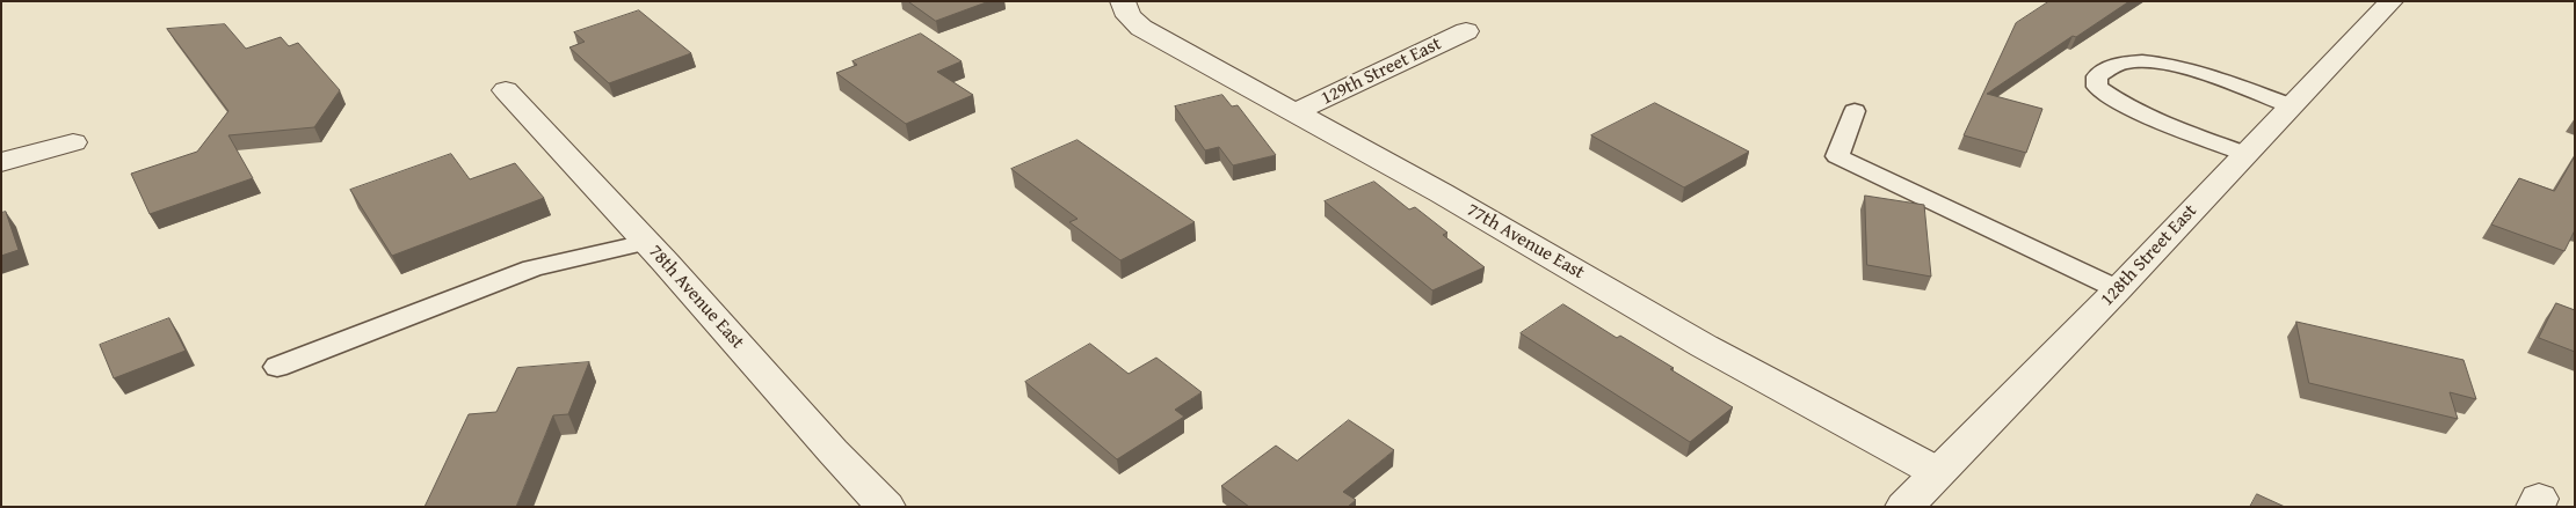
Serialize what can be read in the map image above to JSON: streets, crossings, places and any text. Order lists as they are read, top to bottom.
{
  "streets": {
    "street": [
      "129th Street East",
      "77th Avenue East",
      "128th Street East",
      "78th Avenue East"
    ]
  },
  "crossings": [
    ["129th Street East", "77th Avenue East"],
    ["77th Avenue East", "128th Street East"]
  ]
}
